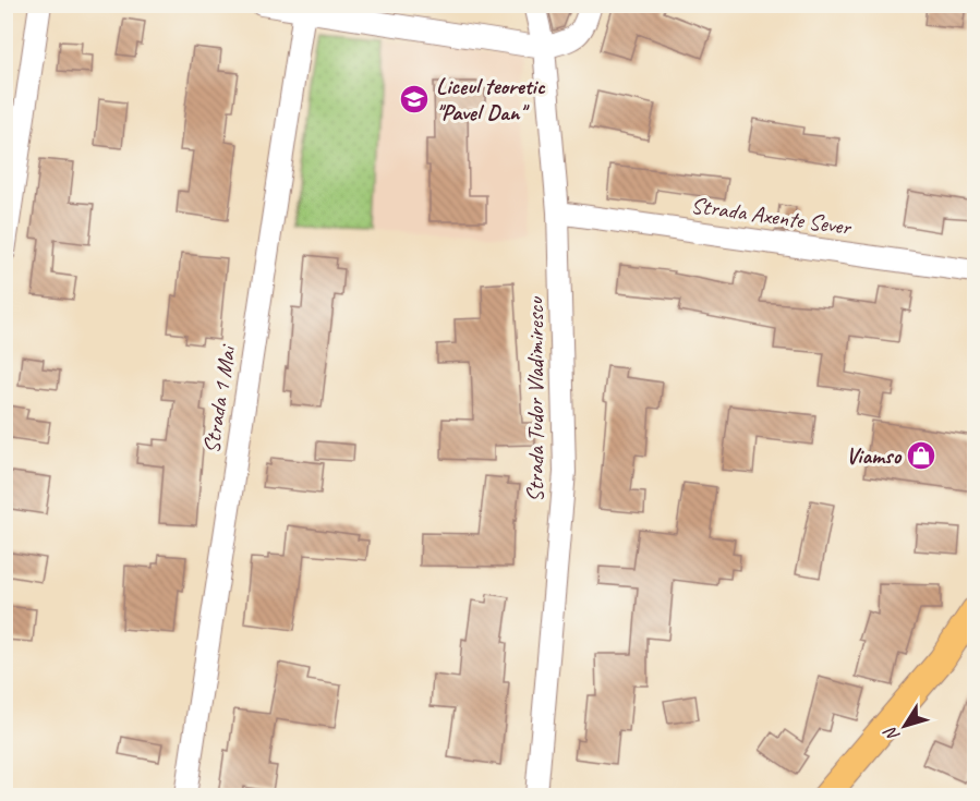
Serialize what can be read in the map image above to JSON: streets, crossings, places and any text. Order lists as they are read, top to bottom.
{
  "streets": {
    "street": ["Strada Axente Sever", "Strada 1 Mai", "Strada Tudor Vladimirescu"]
  },
  "crossings": [
    ["Strada Axente Sever", "Strada Tudor Vladimirescu"]
  ],
  "places": {
    "school or university": ["Liceul teoretic \"Pavel Dan\""],
    "shop": ["Viamso"]
  },
  "north": "bottom left"
}
